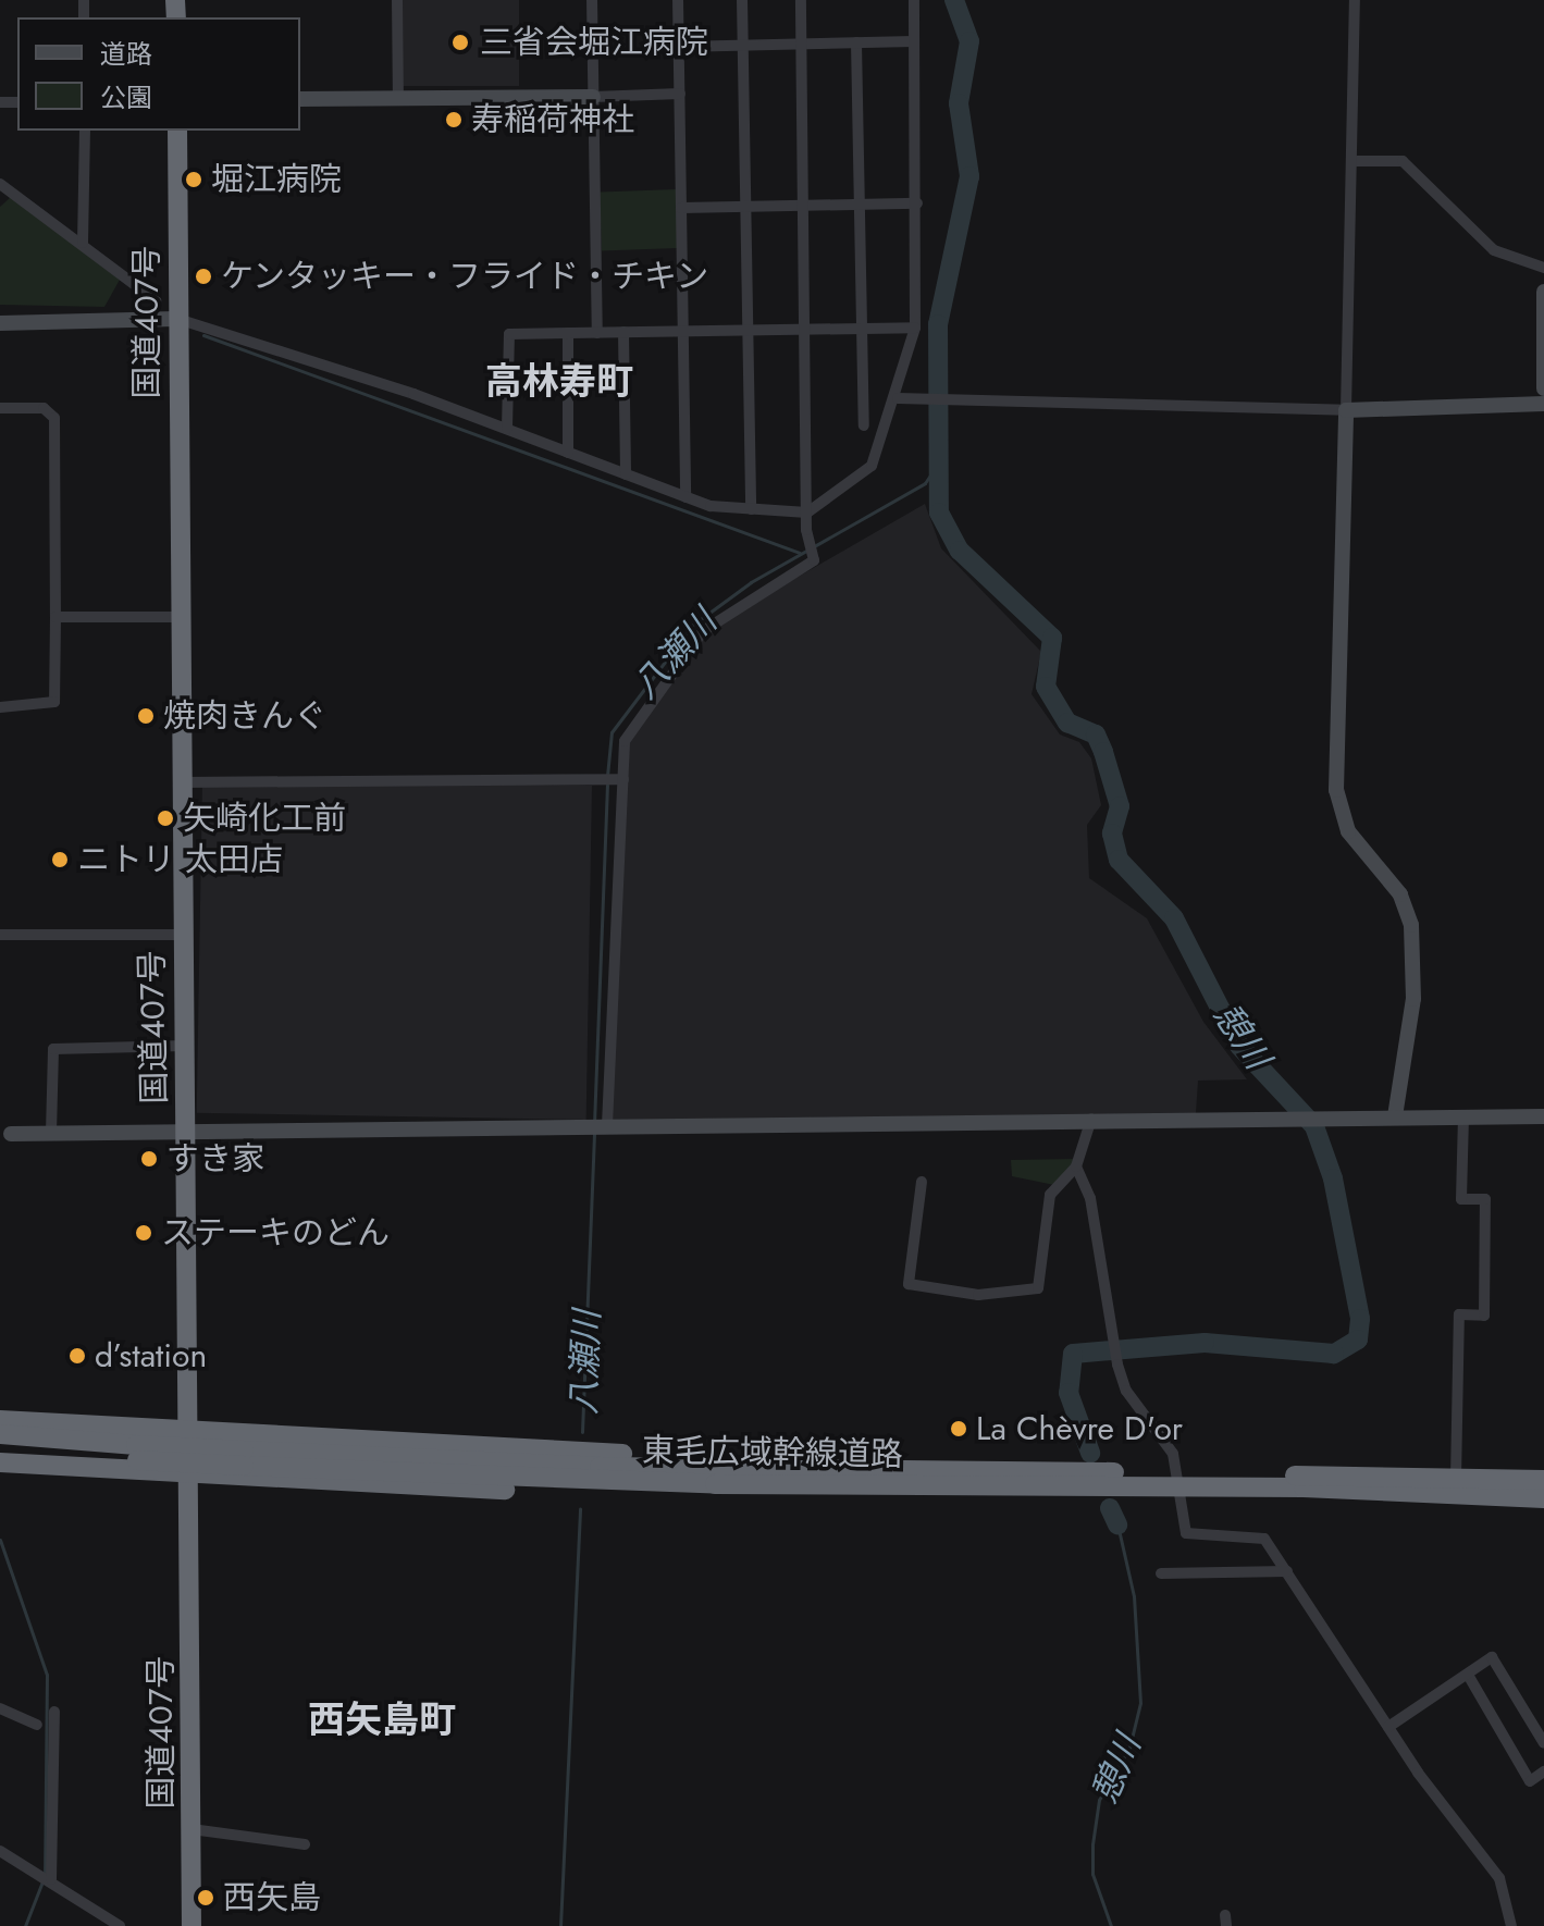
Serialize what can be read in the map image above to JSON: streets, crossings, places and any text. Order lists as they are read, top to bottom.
{
  "streets": {
    "highway": ["国道407号", "東毛広域幹線道路"]
  },
  "districts": ["高林寿町", "西矢島町"],
  "water": ["八瀬川", "憩川"],
  "places": [
    "三省会堀江病院",
    "寿稲荷神社",
    "堀江病院",
    "ケンタッキー・フライド・チキン",
    "焼肉きんぐ",
    "矢崎化工前",
    "ニトリ 太田店",
    "すき家",
    "ステーキのどん",
    "d’station",
    "La Chèvre D'or",
    "西矢島"
  ],
  "legend": ["道路", "公園"]
}
